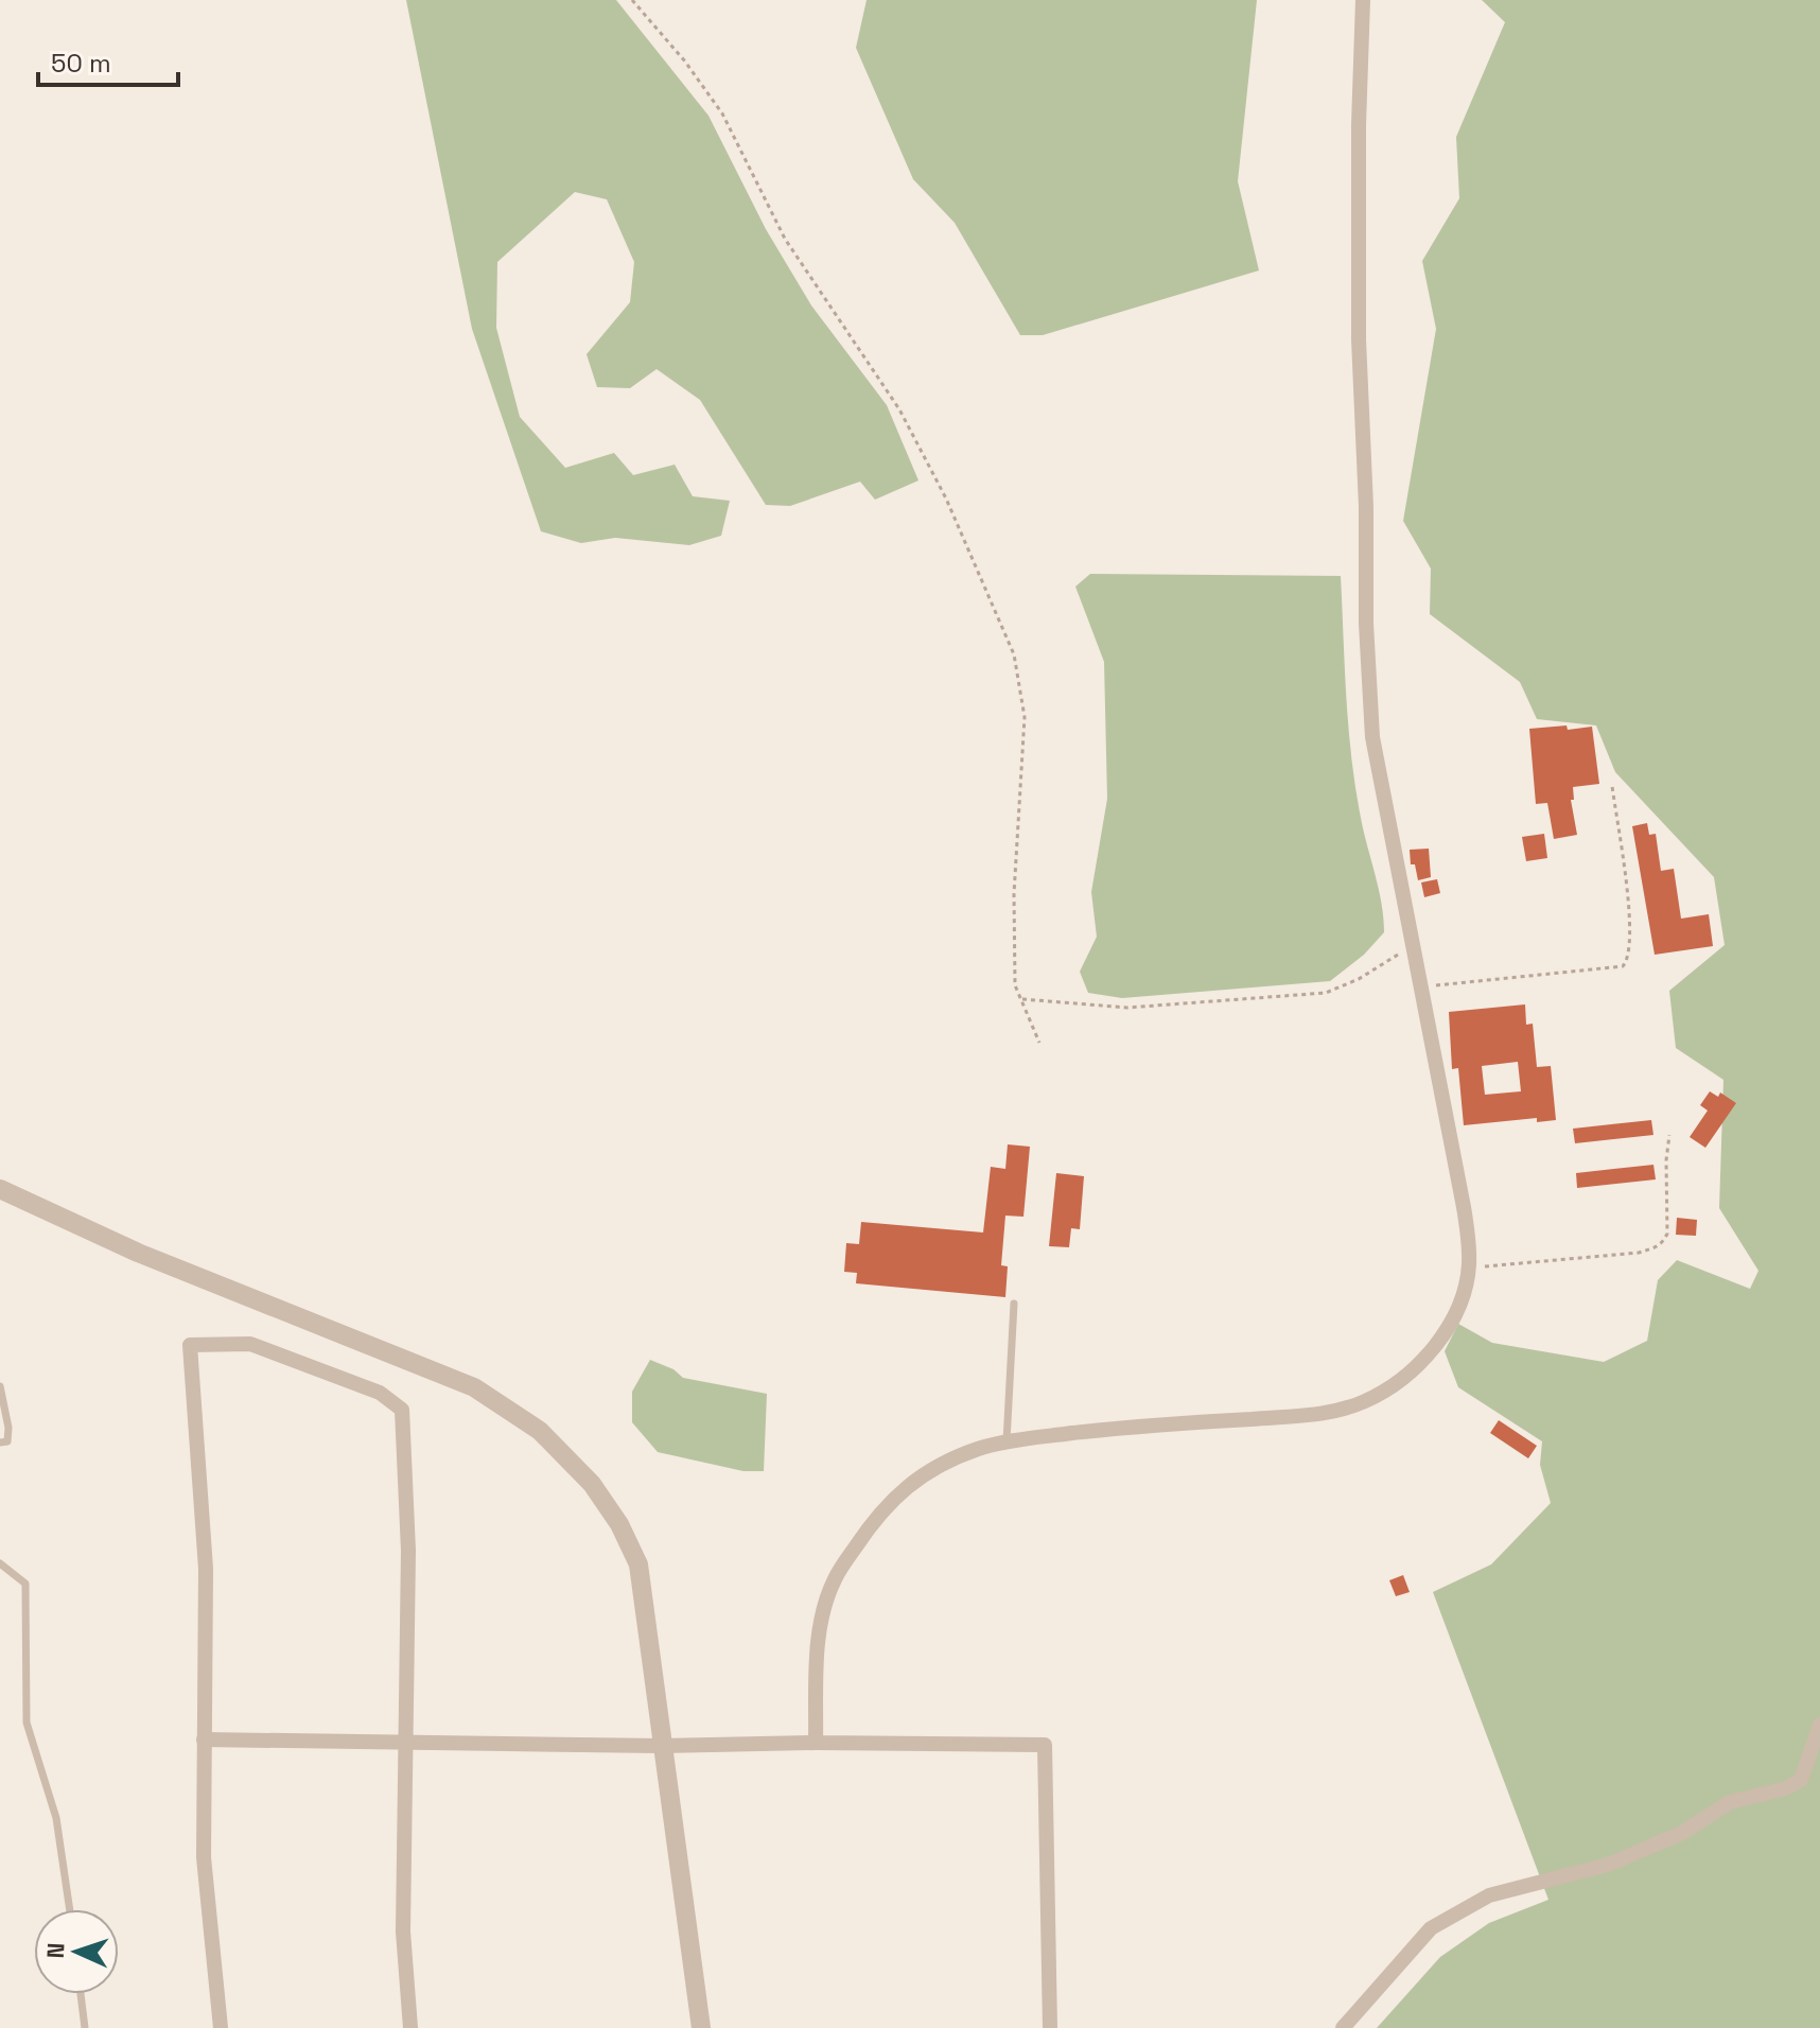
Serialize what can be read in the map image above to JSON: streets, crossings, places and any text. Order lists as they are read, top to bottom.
{
  "scale_bar": "50 m",
  "north": "left"
}
